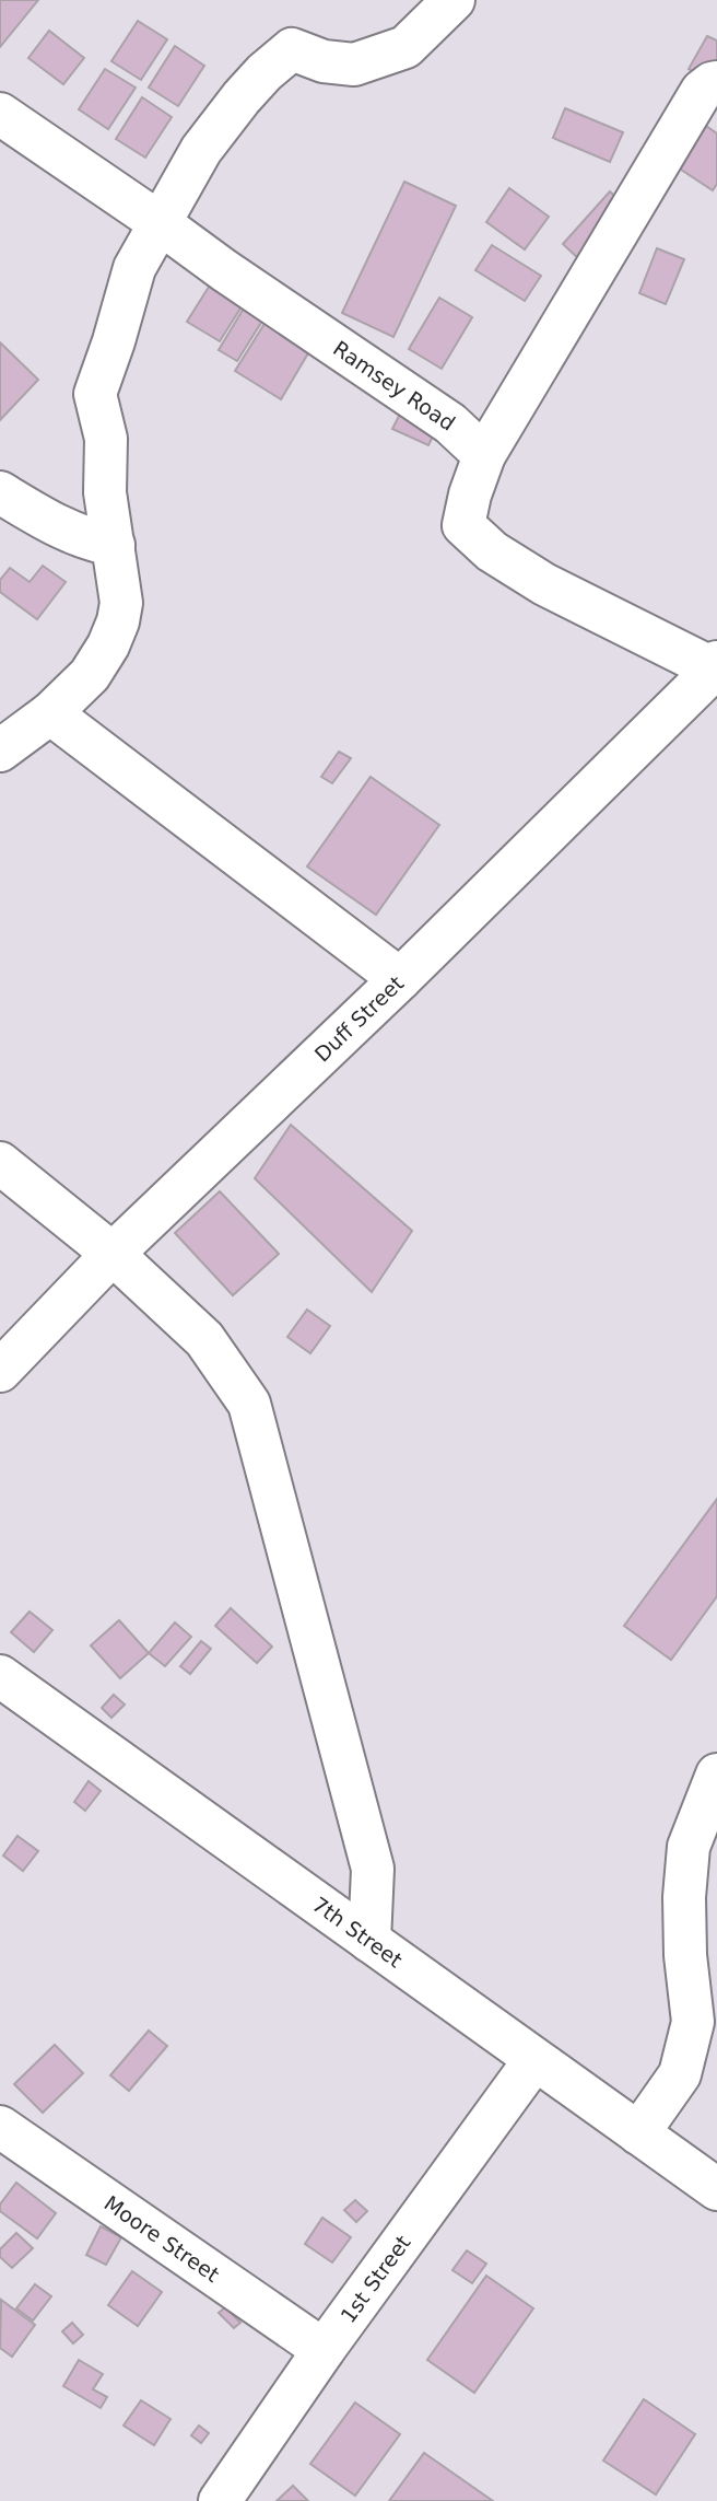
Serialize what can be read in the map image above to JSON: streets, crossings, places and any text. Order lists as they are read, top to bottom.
{
  "streets": {
    "street": [
      "Ramsey Road",
      "Duff Street",
      "7th Street",
      "Moore Street",
      "1st Street"
    ]
  },
  "crossings": [
    ["7th Street", "1st Street"],
    ["Moore Street", "1st Street"]
  ]
}
